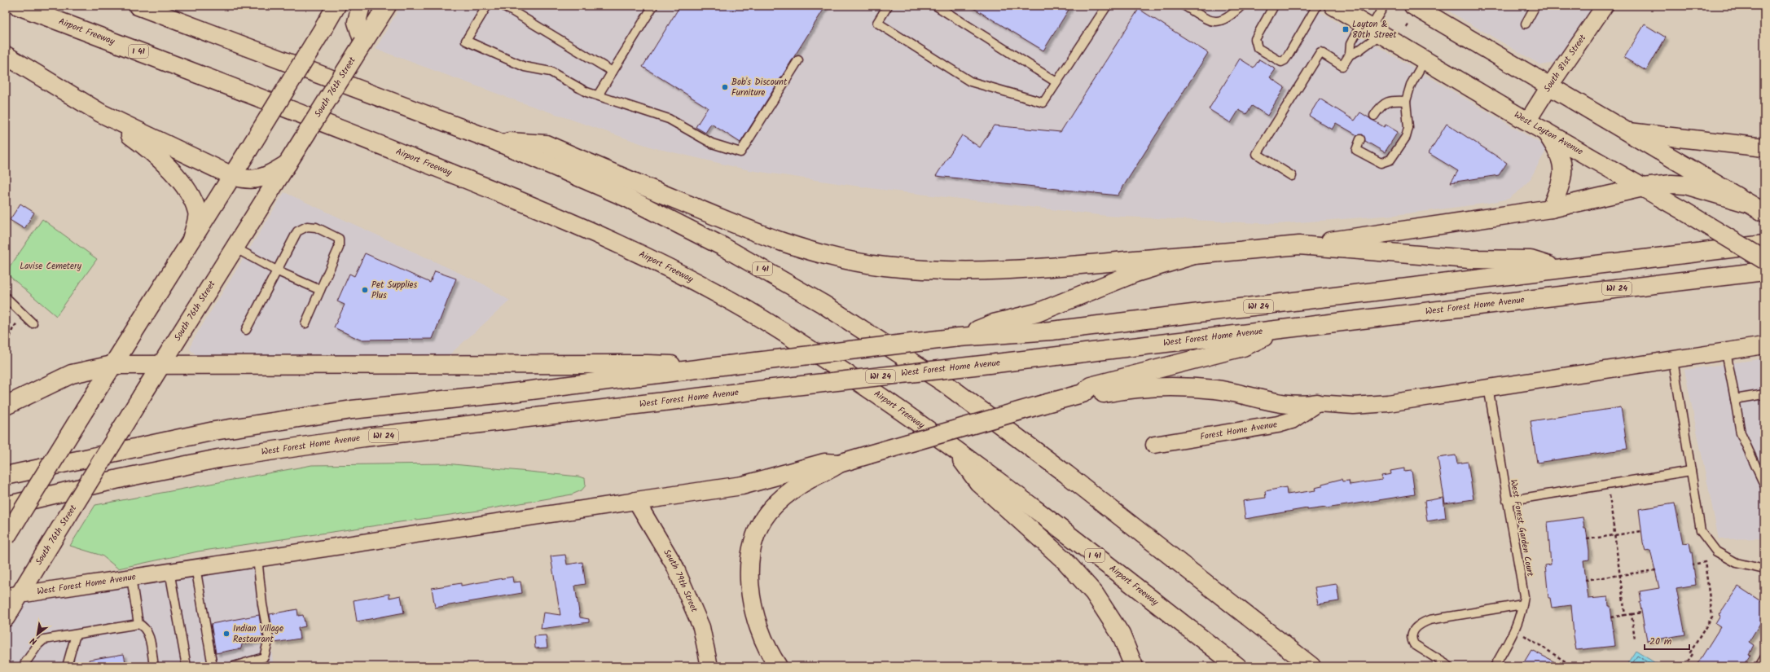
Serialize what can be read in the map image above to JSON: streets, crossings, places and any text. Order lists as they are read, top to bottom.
{
  "streets": {
    "main road": [
      "Airport Freeway",
      "I 41",
      "South 76th Street",
      "West Layton Avenue",
      "WI 24",
      "West Forest Home Avenue"
    ],
    "street": ["South 81st Street", "Forest Home Avenue", "South 79th Street"],
    "lane": ["West Forest Garden Court"]
  },
  "crossings": [
    ["South 81st Street", "West Layton Avenue"],
    ["South 76th Street", "West Forest Home Avenue"],
    ["West Forest Home Avenue", "South 79th Street"]
  ],
  "parks": ["Lavise Cemetery"],
  "places": {
    "transit": ["Layton & 80th Street"],
    "other": ["Bob's Discount Furniture", "Pet Supplies Plus", "Indian Village Restaurant"]
  },
  "scale_bar": "20 m",
  "north": "bottom left"
}
